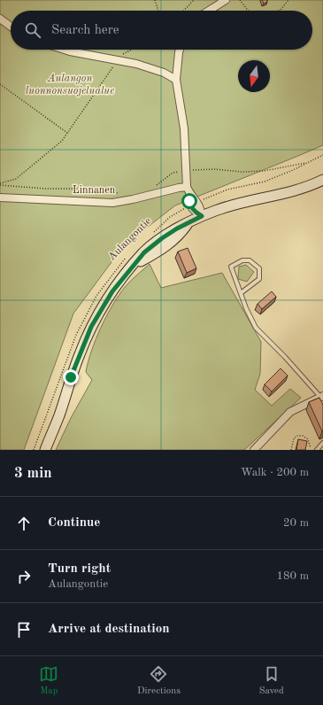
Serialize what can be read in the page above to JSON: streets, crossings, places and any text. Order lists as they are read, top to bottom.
{
  "streets": {
    "street": ["Linnanen", "Aulangontie"]
  },
  "parks": ["Aulangon luonnonsuojelualue"],
  "north": "bottom",
  "page": {
    "search": "Search here",
    "heading": ["3 min", "Walk · 200 m"],
    "list": [
      ["Continue", "20 m"],
      ["Turn right", "Aulangontie", "180 m"],
      "Arrive at destination"
    ],
    "nav": ["Map", "Directions", "Saved"]
  }
}
